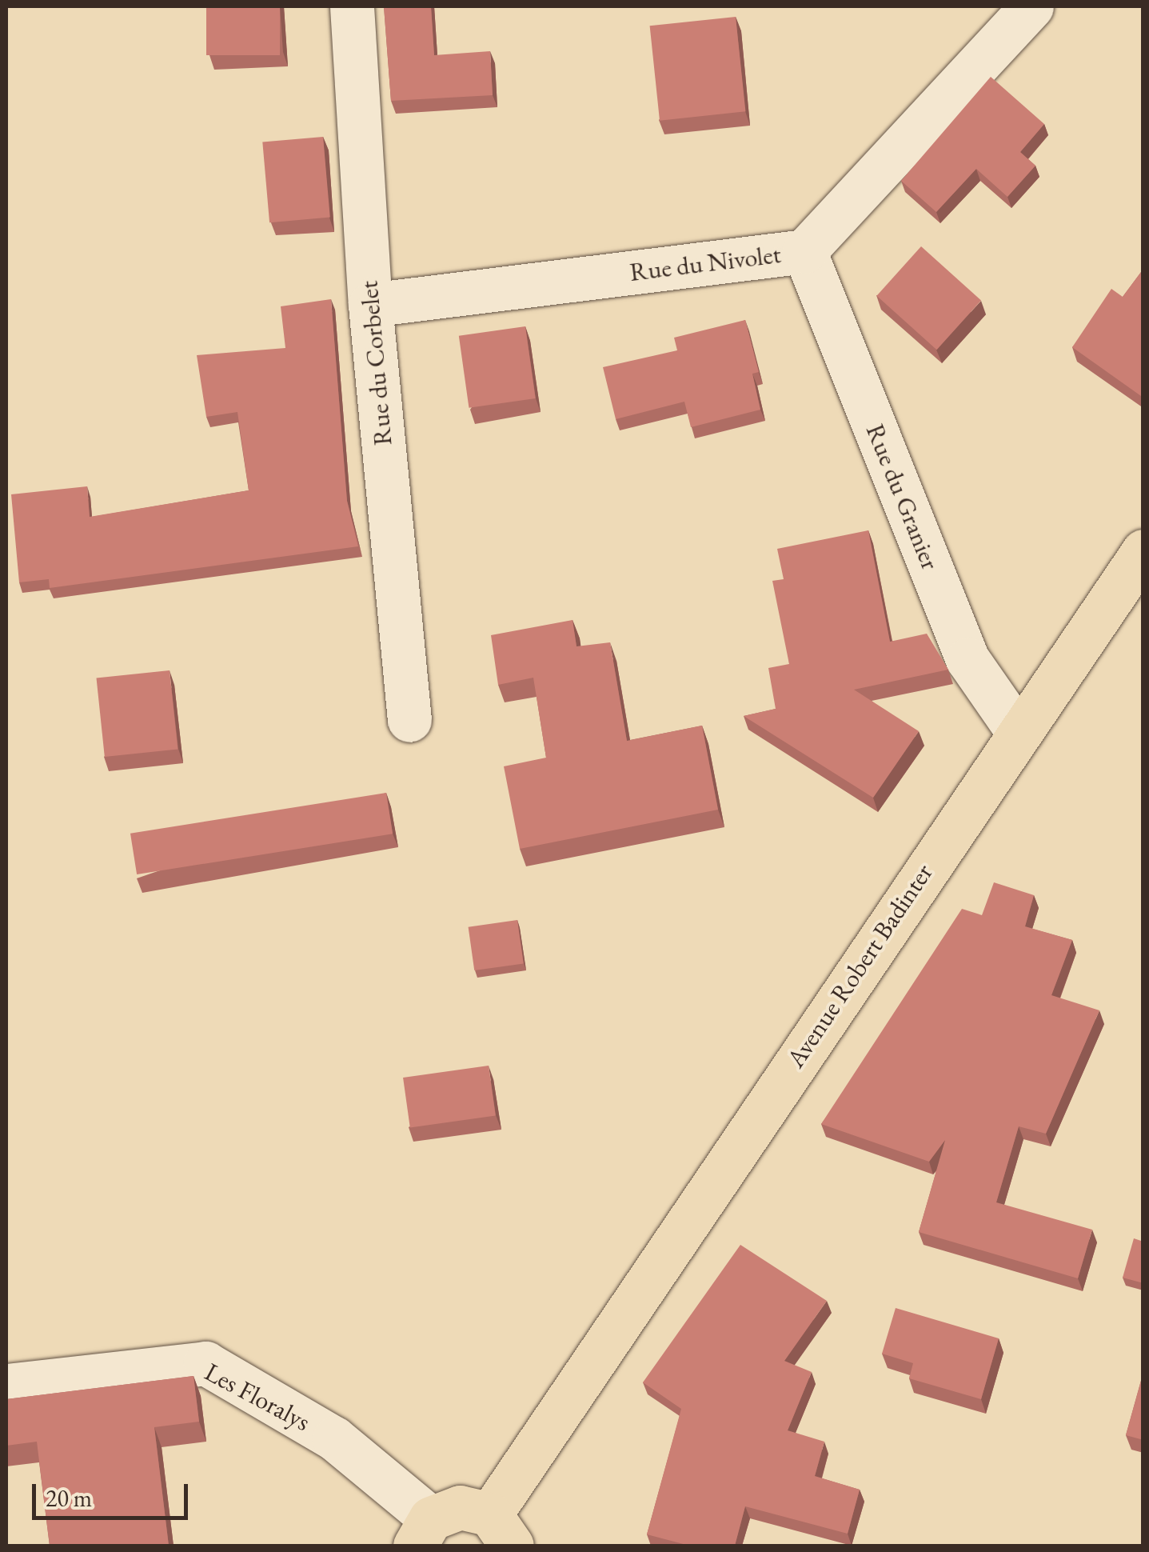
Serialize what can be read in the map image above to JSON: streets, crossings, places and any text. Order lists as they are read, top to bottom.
{
  "streets": {
    "main road": ["Avenue Robert Badinter"],
    "street": [
      "Rue du Nivolet",
      "Rue du Corbelet",
      "Rue du Granier",
      "Les Floralys"
    ]
  },
  "crossings": [
    ["Rue du Nivolet", "Rue du Corbelet"],
    ["Rue du Nivolet", "Rue du Granier"],
    ["Rue du Granier", "Avenue Robert Badinter"]
  ],
  "scale_bar": "20 m"
}
